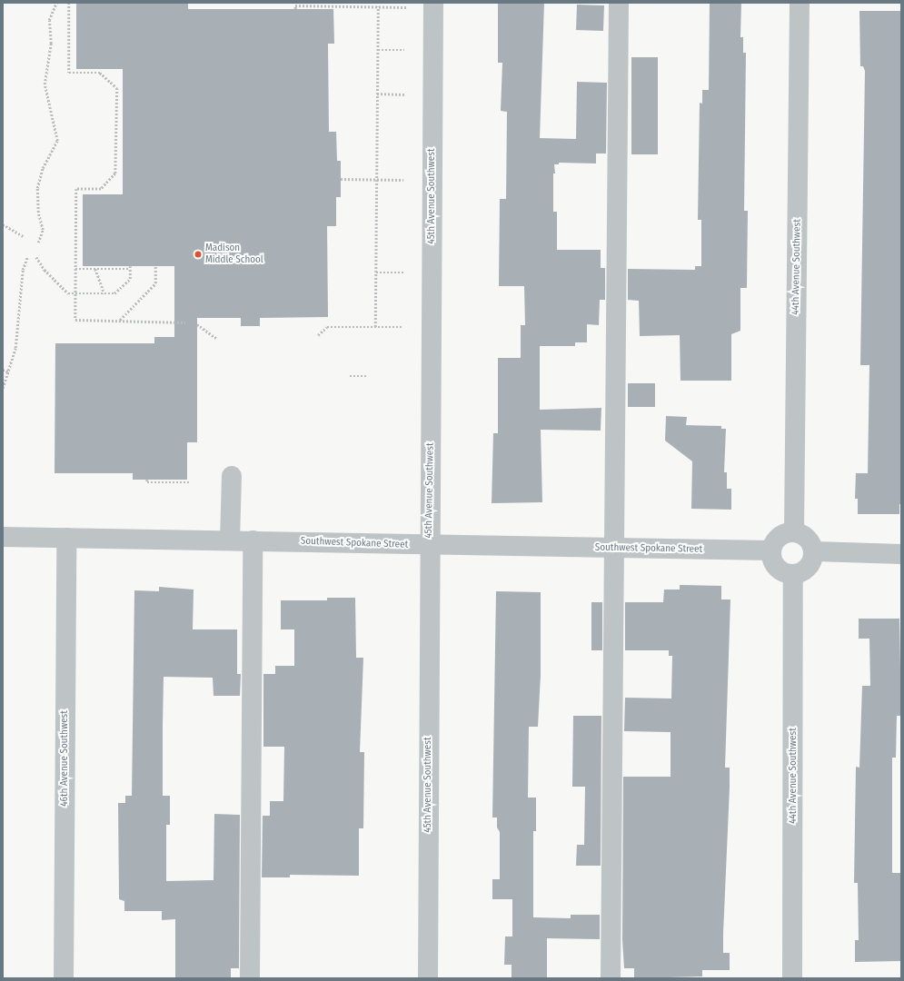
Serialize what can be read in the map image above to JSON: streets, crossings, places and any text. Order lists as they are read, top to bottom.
{
  "streets": {
    "street": [
      "45th Avenue Southwest",
      "44th Avenue Southwest",
      "Southwest Spokane Street",
      "46th Avenue Southwest"
    ]
  },
  "crossings": [
    ["45th Avenue Southwest", "Southwest Spokane Street"],
    ["44th Avenue Southwest", "Southwest Spokane Street"],
    ["Southwest Spokane Street", "46th Avenue Southwest"]
  ],
  "places": ["Madison Middle School"]
}
